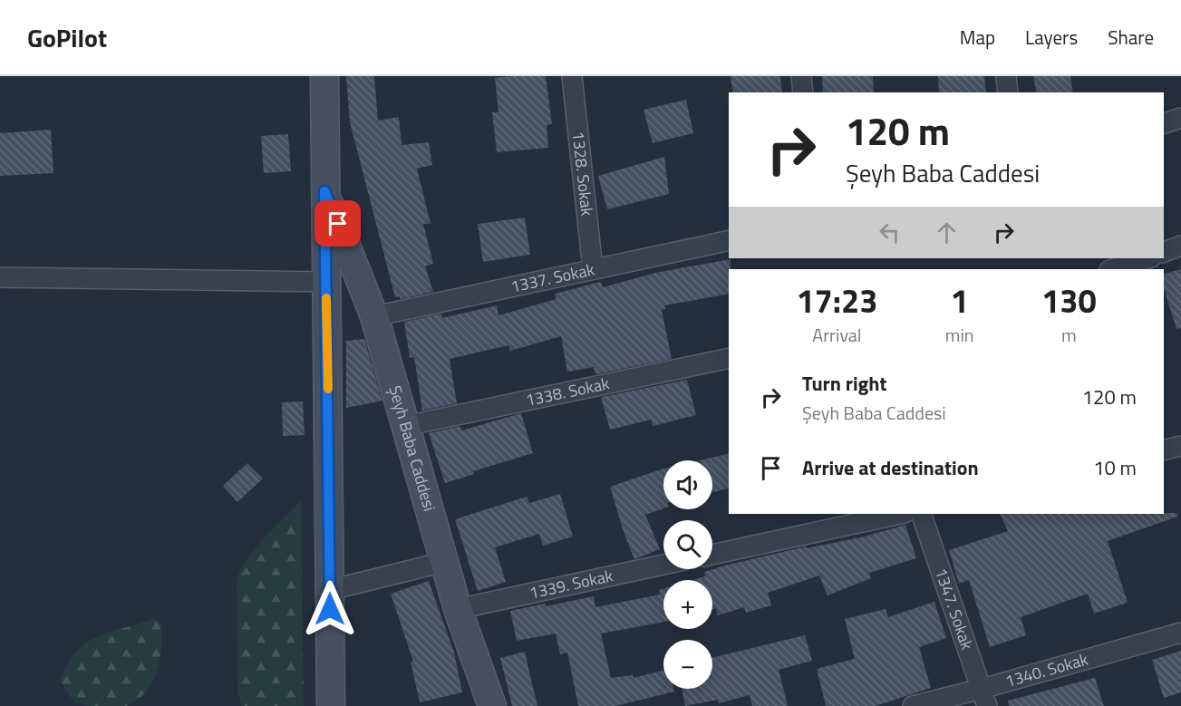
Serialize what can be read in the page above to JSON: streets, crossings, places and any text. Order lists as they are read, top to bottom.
{
  "streets": {
    "street": [
      "1328. Sokak",
      "1337. Sokak",
      "1338. Sokak",
      "Şeyh Baba Caddesi",
      "1339. Sokak",
      "1347. Sokak",
      "1340. Sokak"
    ]
  },
  "crossings": [
    ["1328. Sokak", "1337. Sokak"],
    ["1337. Sokak", "Şeyh Baba Caddesi"],
    ["1338. Sokak", "Şeyh Baba Caddesi"],
    ["Şeyh Baba Caddesi", "1339. Sokak"],
    ["1347. Sokak", "1340. Sokak"]
  ],
  "page": {
    "header": "GoPilot",
    "nav": ["Map", "Layers", "Share"],
    "turn": ["120 m", "Şeyh Baba Caddesi"],
    "eta": [
      "17:23",
      "Arrival",
      "1",
      "min",
      "130",
      "m"
    ],
    "list": [
      {
        "name": "Turn right",
        "note": "Şeyh Baba Caddesi",
        "value": "120 m"
      },
      {
        "name": "Arrive at destination",
        "value": "10 m"
      }
    ],
    "map_buttons": ["+", "−"]
  }
}
